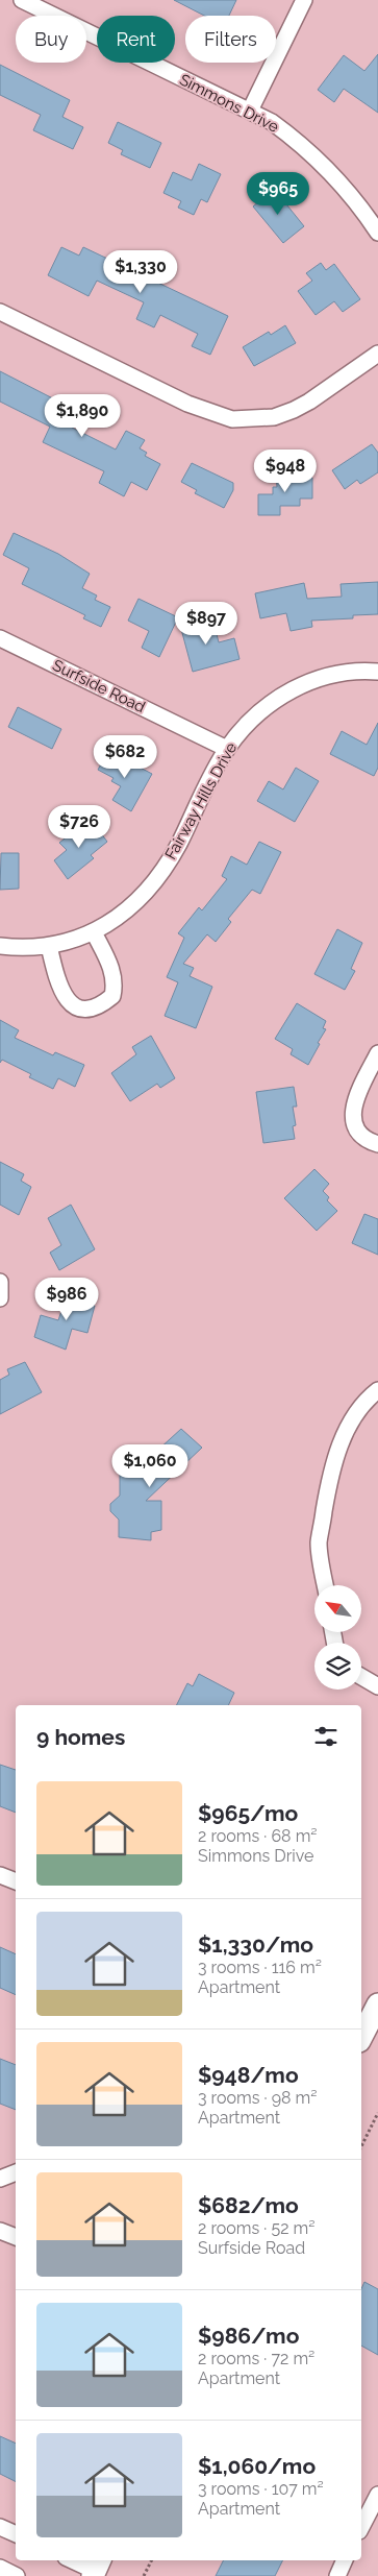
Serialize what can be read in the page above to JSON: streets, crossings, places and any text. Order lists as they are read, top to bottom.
{
  "streets": {
    "street": ["Simmons Drive", "Surfside Road", "Fairway Hills Drive"]
  },
  "crossings": [
    ["Surfside Road", "Fairway Hills Drive"]
  ],
  "north": "top left",
  "page": {
    "chip": ["Buy", "Rent", "Filters"],
    "price": [
      "$965",
      "$1,330",
      "$1,890",
      "$948",
      "$897",
      "$682",
      "$726",
      "$986",
      "$1,060"
    ],
    "heading": "9 homes",
    "list": [
      {
        "name": "$965/mo",
        "note": "2 rooms · 68 m² · Simmons Drive"
      },
      {
        "name": "$1,330/mo",
        "note": "3 rooms · 116 m² · Apartment"
      },
      {
        "name": "$948/mo",
        "note": "3 rooms · 98 m² · Apartment"
      },
      {
        "name": "$682/mo",
        "note": "2 rooms · 52 m² · Surfside Road"
      },
      {
        "name": "$986/mo",
        "note": "2 rooms · 72 m² · Apartment"
      },
      {
        "name": "$1,060/mo",
        "note": "3 rooms · 107 m² · Apartment"
      }
    ]
  }
}
